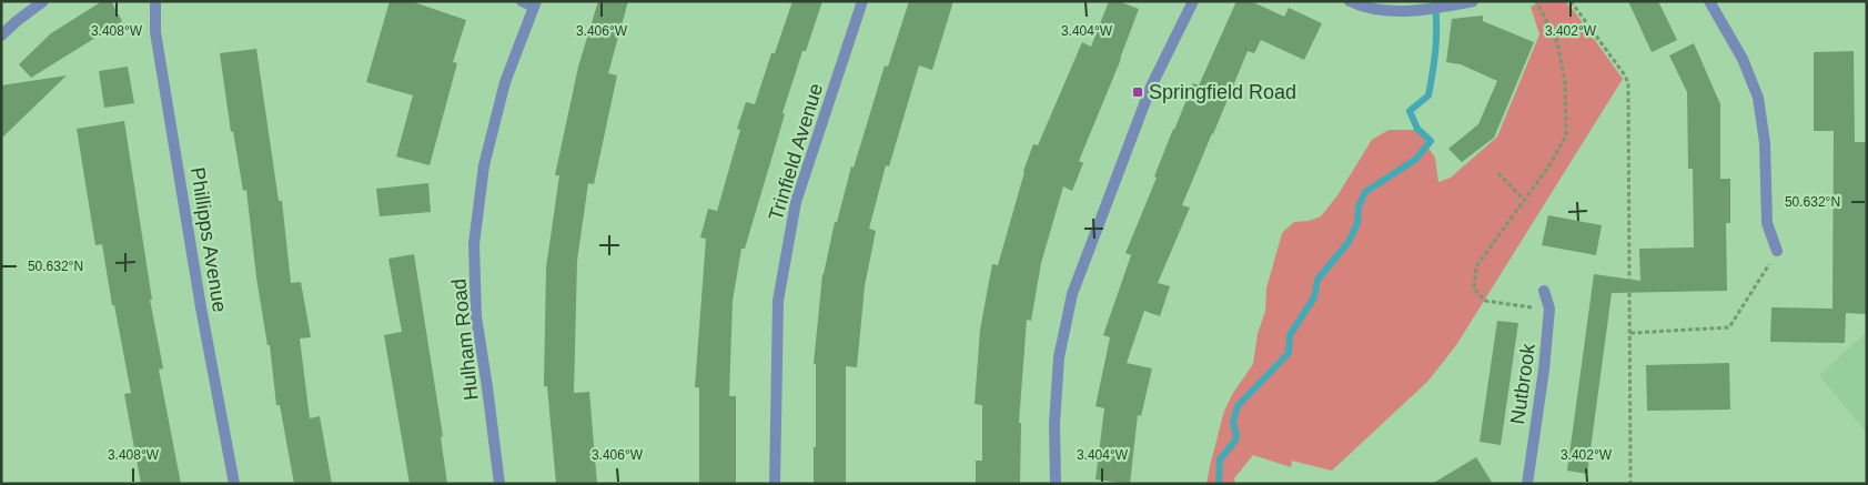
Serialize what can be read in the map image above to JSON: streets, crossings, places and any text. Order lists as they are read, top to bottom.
{
  "streets": {
    "street": [
      "Trinfield Avenue",
      "Phillipps Avenue",
      "Hulham Road",
      "Nutbrook"
    ]
  },
  "places": {
    "transit": ["Springfield Road"]
  },
  "coordinates": [
    "3.408°W",
    "3.406°W",
    "3.404°W",
    "3.402°W",
    "50.632°N"
  ]
}
